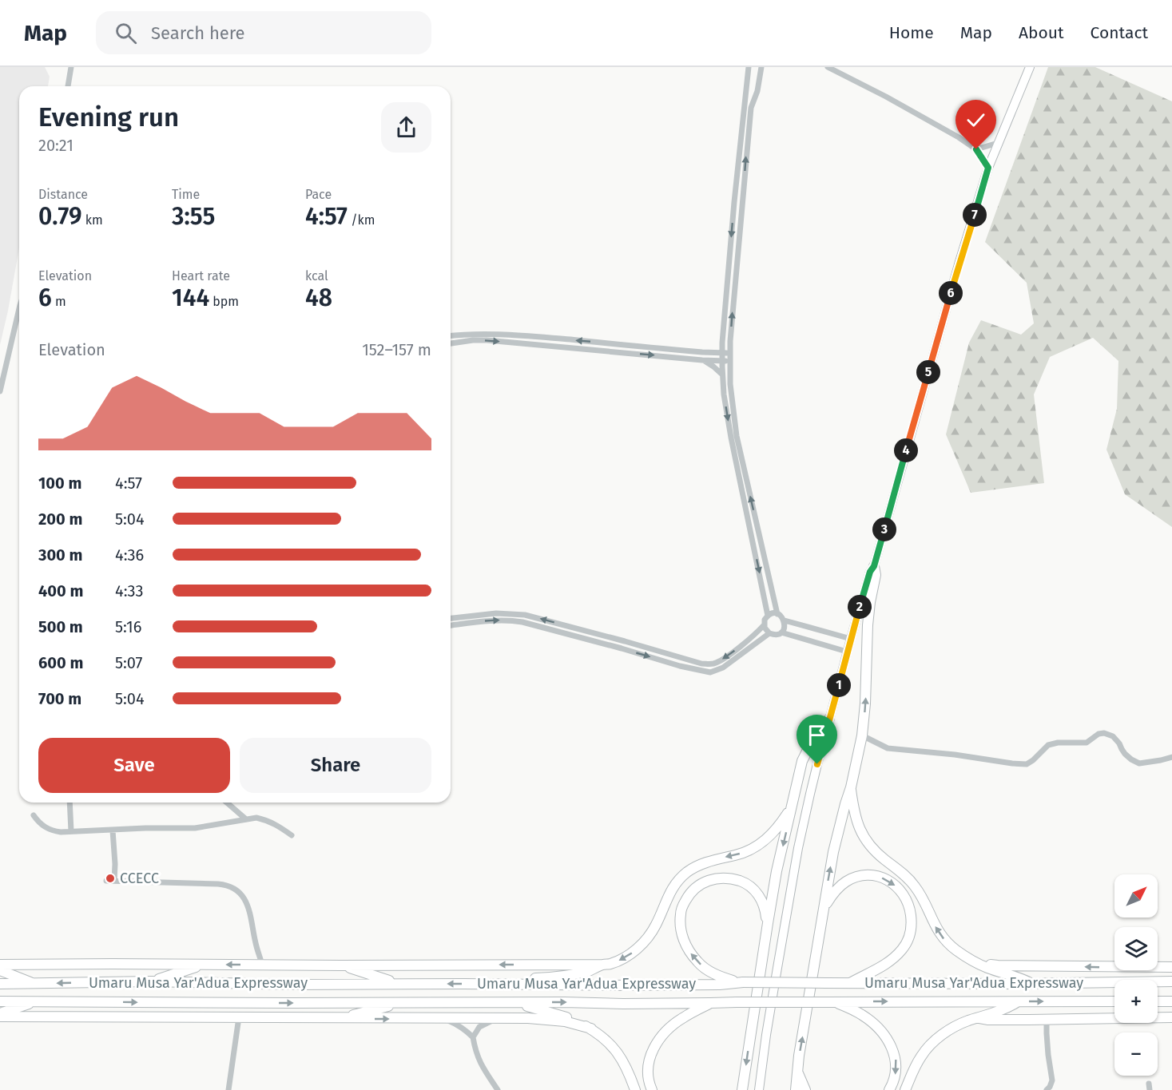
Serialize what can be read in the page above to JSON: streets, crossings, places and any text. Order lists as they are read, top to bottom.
{
  "streets": {
    "highway": ["Umaru Musa Yar'Adua Expressway"]
  },
  "places": ["CCECC"],
  "north": "top right",
  "page": {
    "header": "Map",
    "search": "Search here",
    "nav": [
      "Home",
      "Map",
      "About",
      "Contact"
    ],
    "heading": ["Evening run", "20:21"],
    "stats": [
      ["Distance", "0.79 km"],
      ["Time", "3:55"],
      ["Pace", "4:57 /km"],
      ["Elevation", "6 m"],
      ["Heart rate", "144 bpm"],
      ["kcal", "48"]
    ],
    "pins": [
      "7",
      "6",
      "5",
      "4",
      "3",
      "2",
      "1"
    ],
    "chart": ["Elevation", "152–157 m"],
    "list": [
      {
        "name": "100 m",
        "note": "4:57"
      },
      {
        "name": "200 m",
        "note": "5:04"
      },
      {
        "name": "300 m",
        "note": "4:36"
      },
      {
        "name": "400 m",
        "note": "4:33"
      },
      {
        "name": "500 m",
        "note": "5:16"
      },
      {
        "name": "600 m",
        "note": "5:07"
      },
      {
        "name": "700 m",
        "note": "5:04"
      }
    ],
    "buttons": ["Save", "Share"],
    "map_buttons": ["+", "−"]
  }
}
